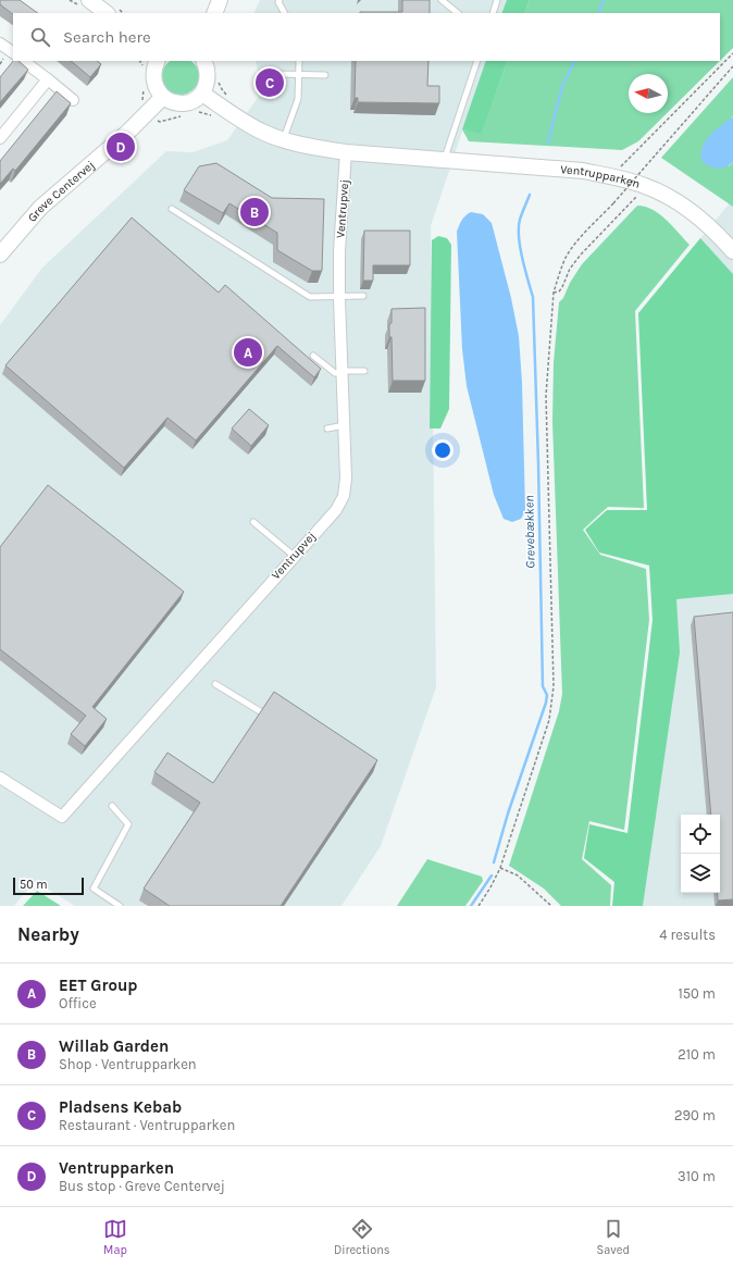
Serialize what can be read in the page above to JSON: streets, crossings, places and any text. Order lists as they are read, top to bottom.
{
  "streets": {
    "street": ["Ventrupparken", "Greve Centervej", "Ventrupvej"]
  },
  "crossings": [
    ["Ventrupparken", "Ventrupvej"]
  ],
  "water": ["Grevebækken"],
  "scale_bar": "50 m",
  "north": "left",
  "page": {
    "search": "Search here",
    "pins": [
      "C",
      "D",
      "B",
      "A"
    ],
    "scale": "50 m",
    "heading": ["Nearby", "4 results"],
    "list": [
      {
        "mark": "A",
        "name": "EET Group",
        "note": "Office",
        "value": "150 m"
      },
      {
        "mark": "B",
        "name": "Willab Garden",
        "note": "Shop · Ventrupparken",
        "value": "210 m"
      },
      {
        "mark": "C",
        "name": "Pladsens Kebab",
        "note": "Restaurant · Ventrupparken",
        "value": "290 m"
      },
      {
        "mark": "D",
        "name": "Ventrupparken",
        "note": "Bus stop · Greve Centervej",
        "value": "310 m"
      }
    ],
    "nav": ["Map", "Directions", "Saved"]
  }
}
